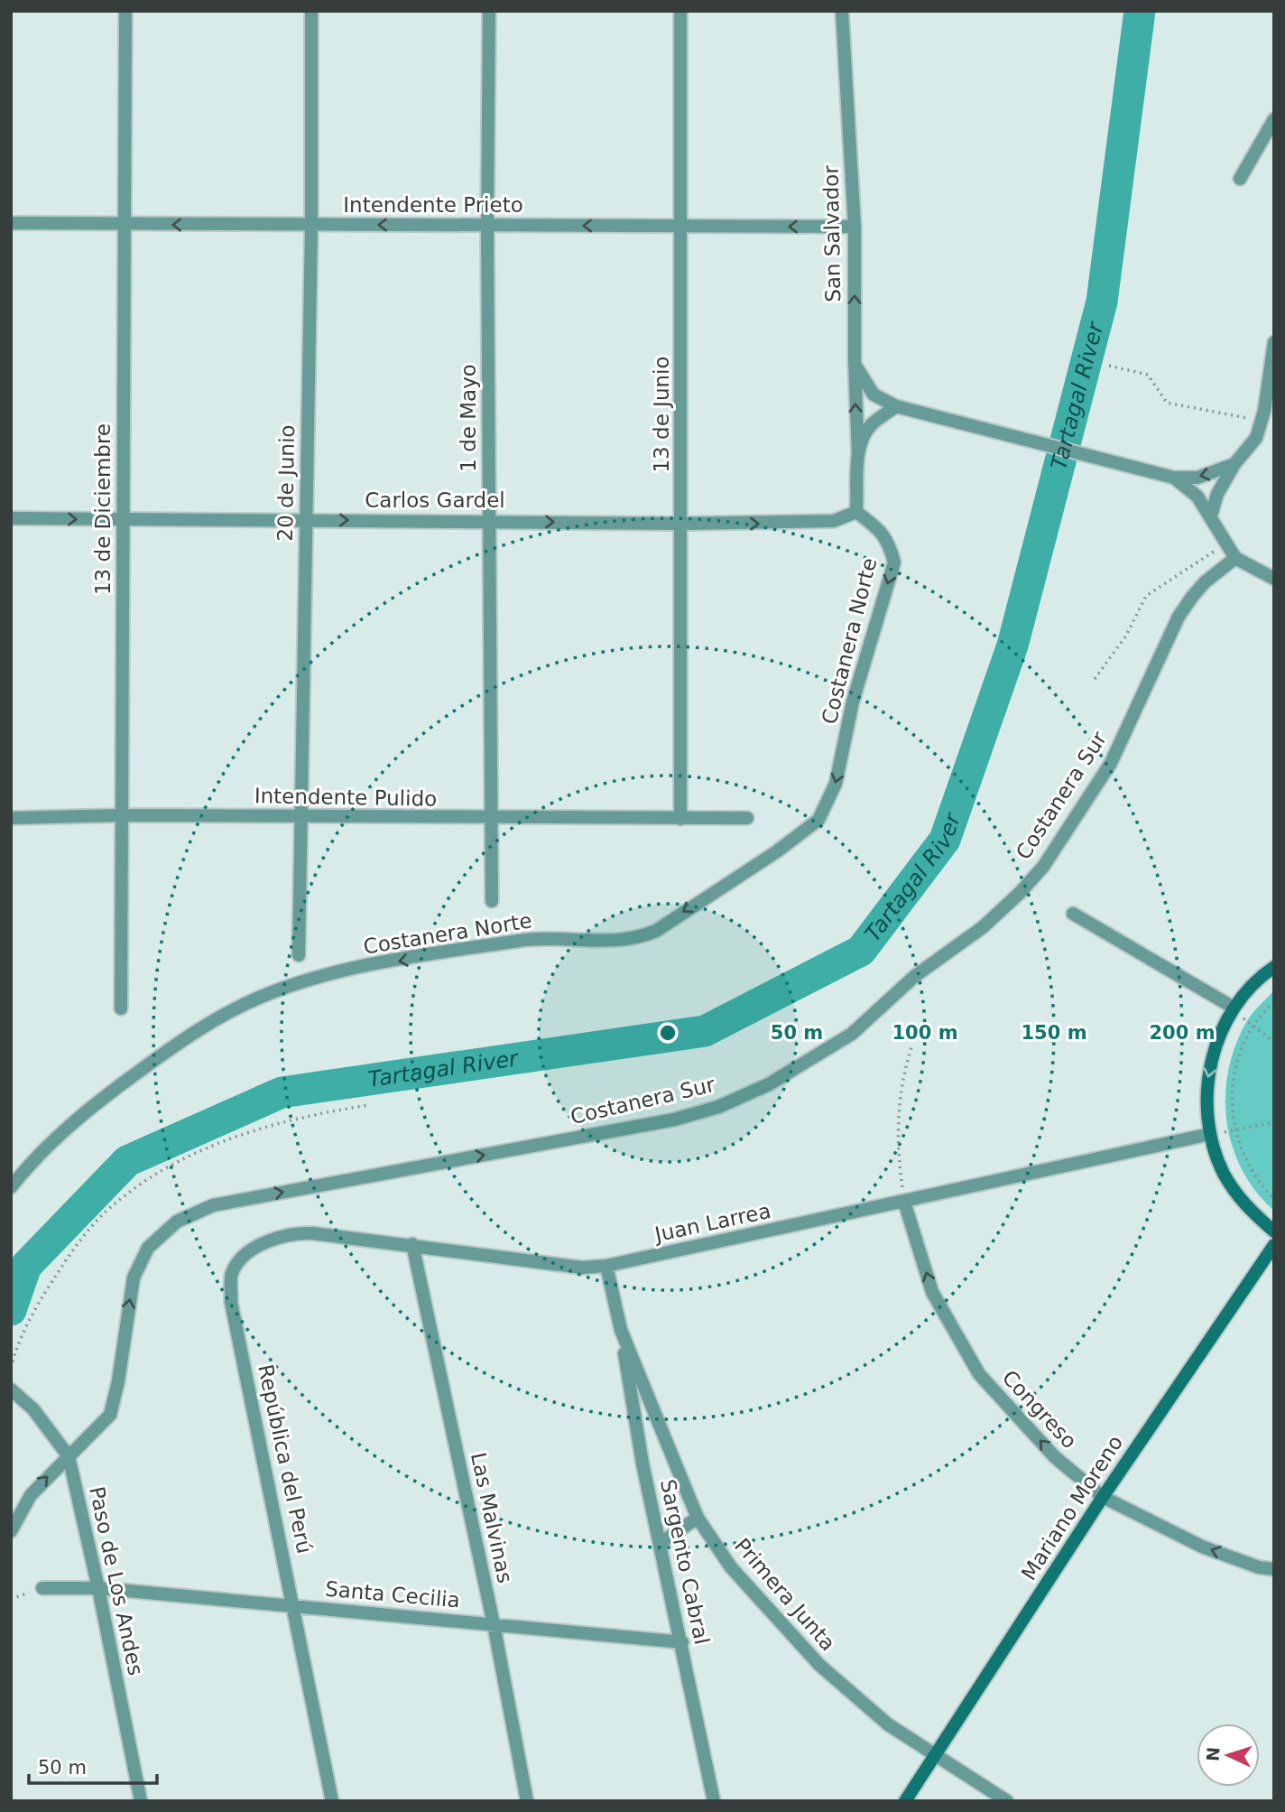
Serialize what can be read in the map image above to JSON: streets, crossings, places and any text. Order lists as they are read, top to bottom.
{
  "streets": {
    "main road": ["Mariano Moreno"],
    "street": [
      "Intendente Prieto",
      "San Salvador",
      "13 de Junio",
      "1 de Mayo",
      "20 de Junio",
      "Carlos Gardel",
      "13 de Diciembre",
      "Costanera Norte",
      "Costanera Sur",
      "Intendente Pulido",
      "Juan Larrea",
      "Congreso",
      "República del Perú",
      "Las Malvinas",
      "Sargento Cabral",
      "Paso de Los Andes",
      "Santa Cecilia",
      "Primera Junta"
    ]
  },
  "crossings": [
    ["Intendente Prieto", "San Salvador"],
    ["Intendente Prieto", "13 de Junio"],
    ["Intendente Prieto", "1 de Mayo"],
    ["Intendente Prieto", "20 de Junio"],
    ["Intendente Prieto", "13 de Diciembre"],
    ["13 de Junio", "Carlos Gardel"],
    ["13 de Junio", "Intendente Pulido"],
    ["1 de Mayo", "Carlos Gardel"],
    ["1 de Mayo", "Intendente Pulido"],
    ["20 de Junio", "Carlos Gardel"],
    ["20 de Junio", "Intendente Pulido"],
    ["Carlos Gardel", "13 de Diciembre"],
    ["Carlos Gardel", "Costanera Norte"],
    ["13 de Diciembre", "Intendente Pulido"],
    ["Costanera Sur", "Paso de Los Andes"],
    ["Juan Larrea", "Congreso"],
    ["Juan Larrea", "República del Perú"],
    ["Juan Larrea", "Las Malvinas"],
    ["Juan Larrea", "Primera Junta"],
    ["Congreso", "Mariano Moreno"],
    ["República del Perú", "Santa Cecilia"],
    ["Mariano Moreno", "Primera Junta"],
    ["Las Malvinas", "Santa Cecilia"],
    ["Sargento Cabral", "Santa Cecilia"],
    ["Sargento Cabral", "Primera Junta"],
    ["Paso de Los Andes", "Santa Cecilia"]
  ],
  "one_way": [
    "Intendente Prieto",
    "San Salvador",
    "Carlos Gardel",
    "Costanera Norte",
    "Costanera Sur",
    "Congreso"
  ],
  "water": ["Tartagal River"],
  "scale_bar": "50 m",
  "north": "left",
  "rings": [
    "50 m",
    "100 m",
    "150 m",
    "200 m"
  ]
}
